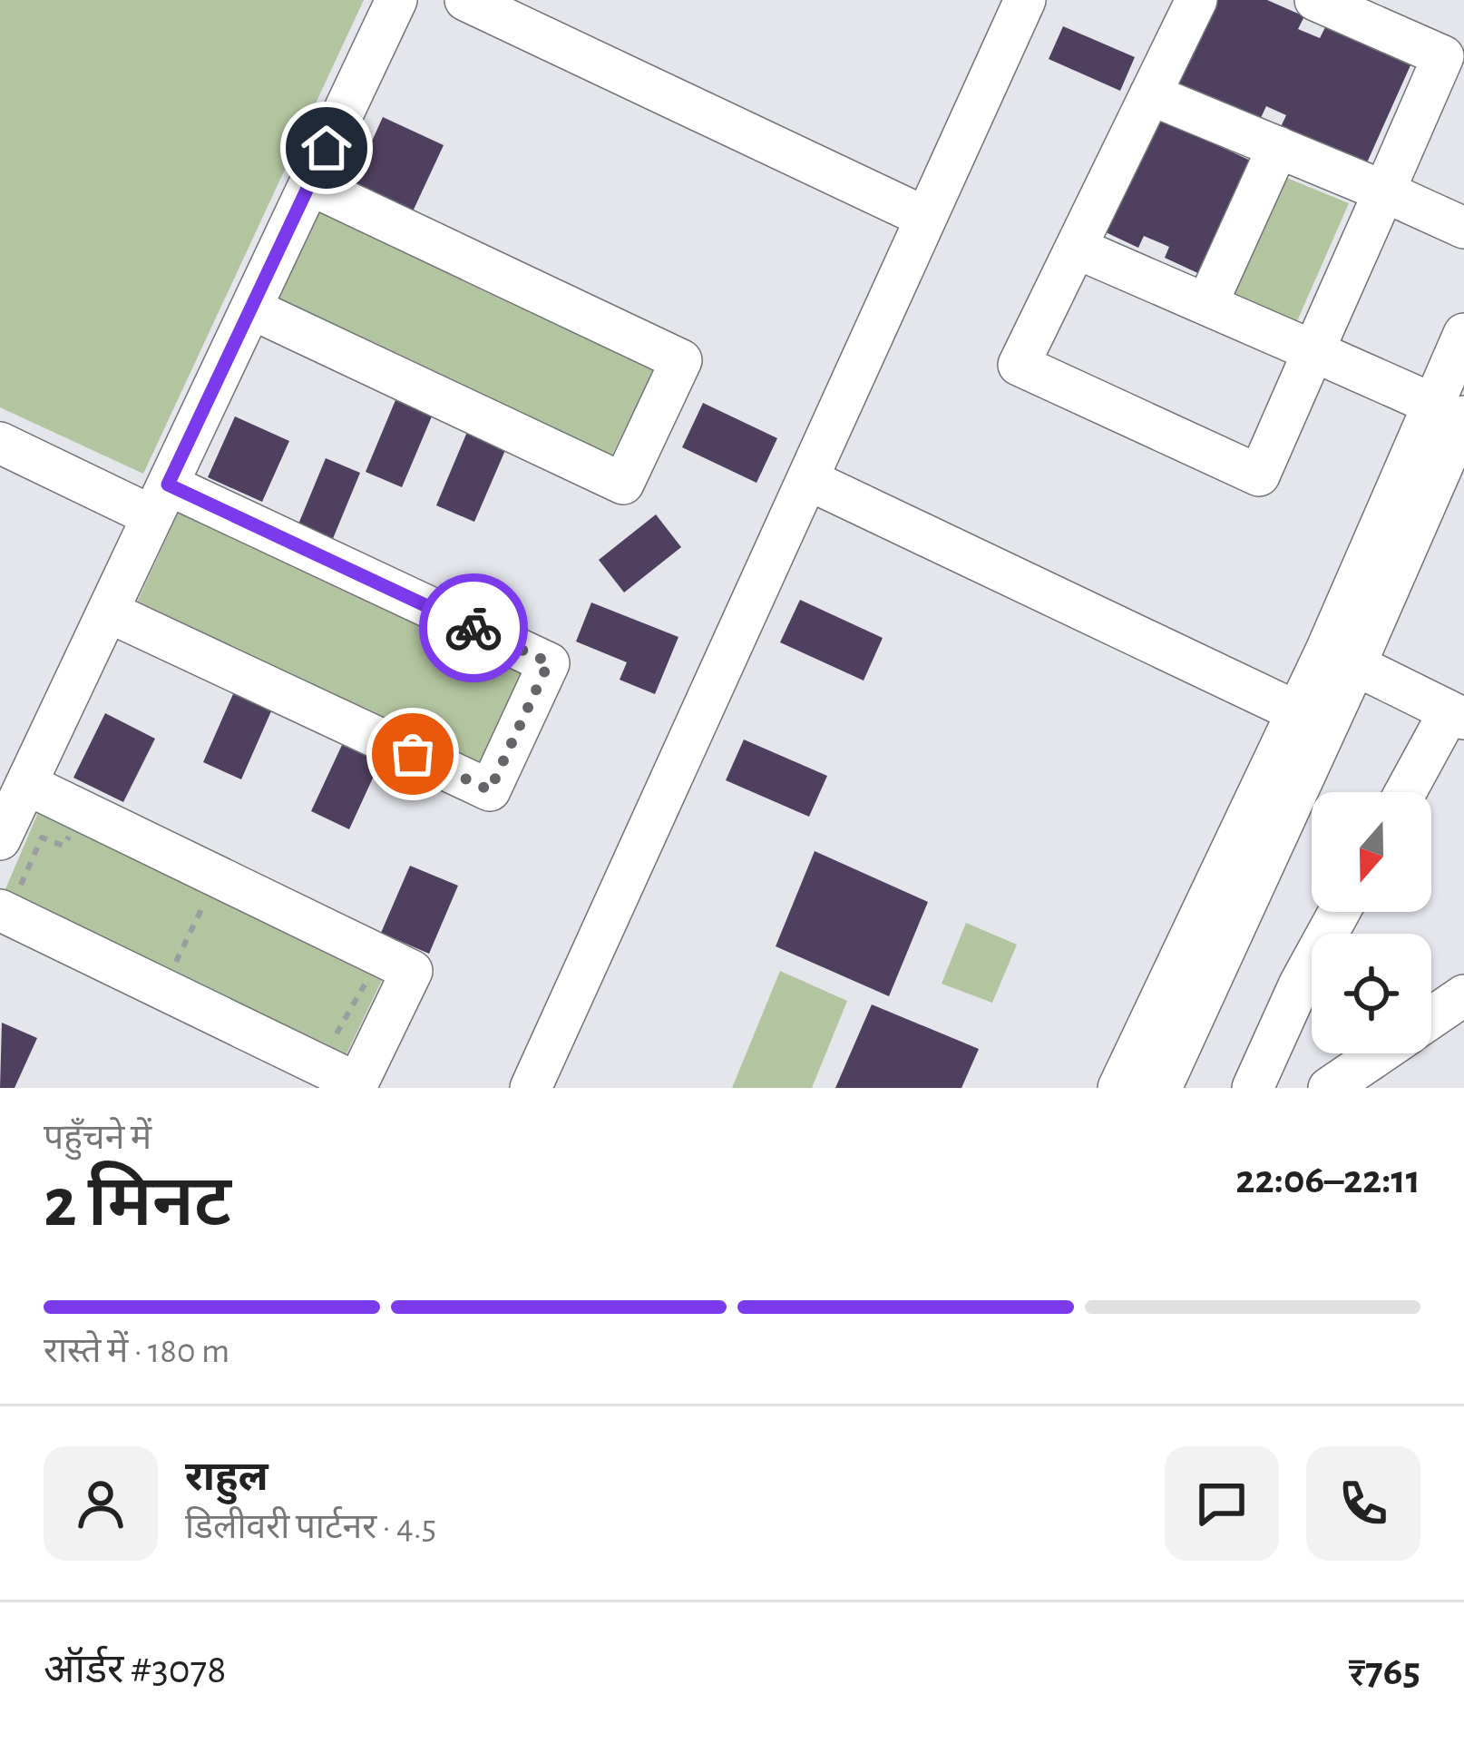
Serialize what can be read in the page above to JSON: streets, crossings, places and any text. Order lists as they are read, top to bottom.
{
  "north": "bottom",
  "page": {
    "heading": ["2 मिनट", "पहुँचने में", "22:06–22:11"],
    "panel": [
      "राहुल",
      "डिलीवरी पार्टनर · 4.5",
      "ऑर्डर #3078",
      "₹765"
    ],
    "bar": "रास्ते में · 180 m"
  }
}
